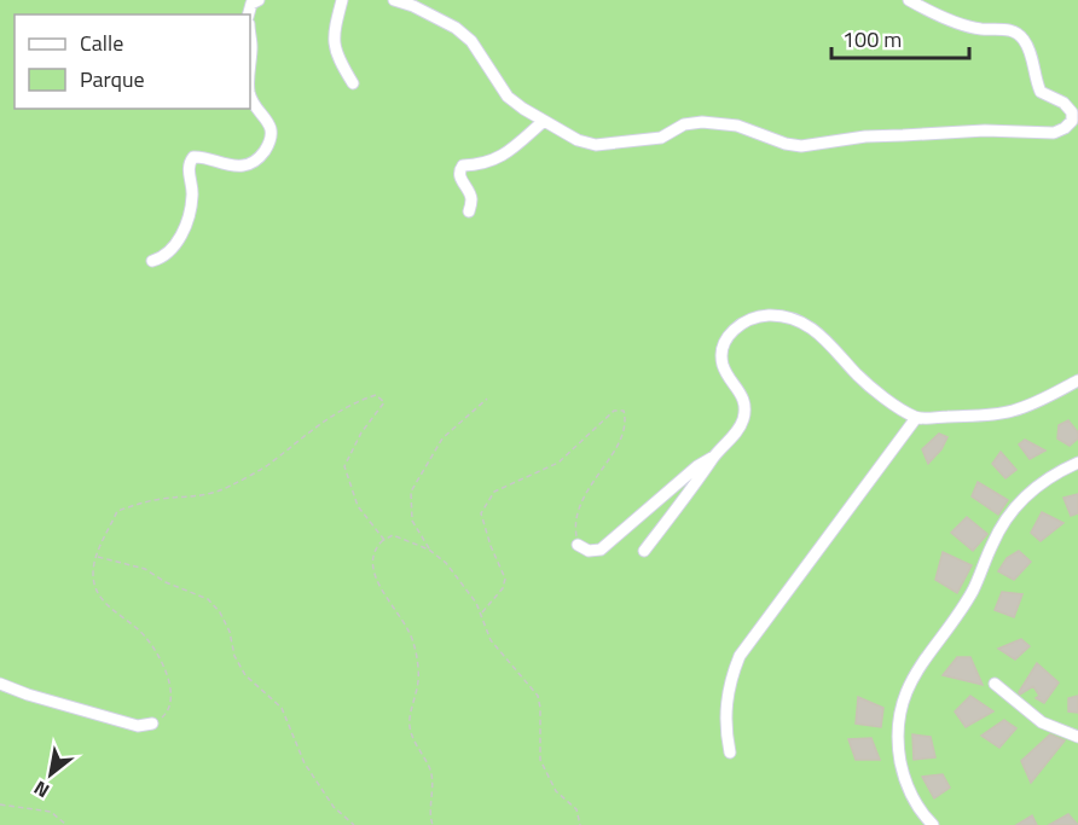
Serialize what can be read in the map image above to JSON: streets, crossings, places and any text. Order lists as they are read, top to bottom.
{
  "legend": ["Calle", "Parque"],
  "scale_bar": "100 m",
  "north": "bottom left"
}
